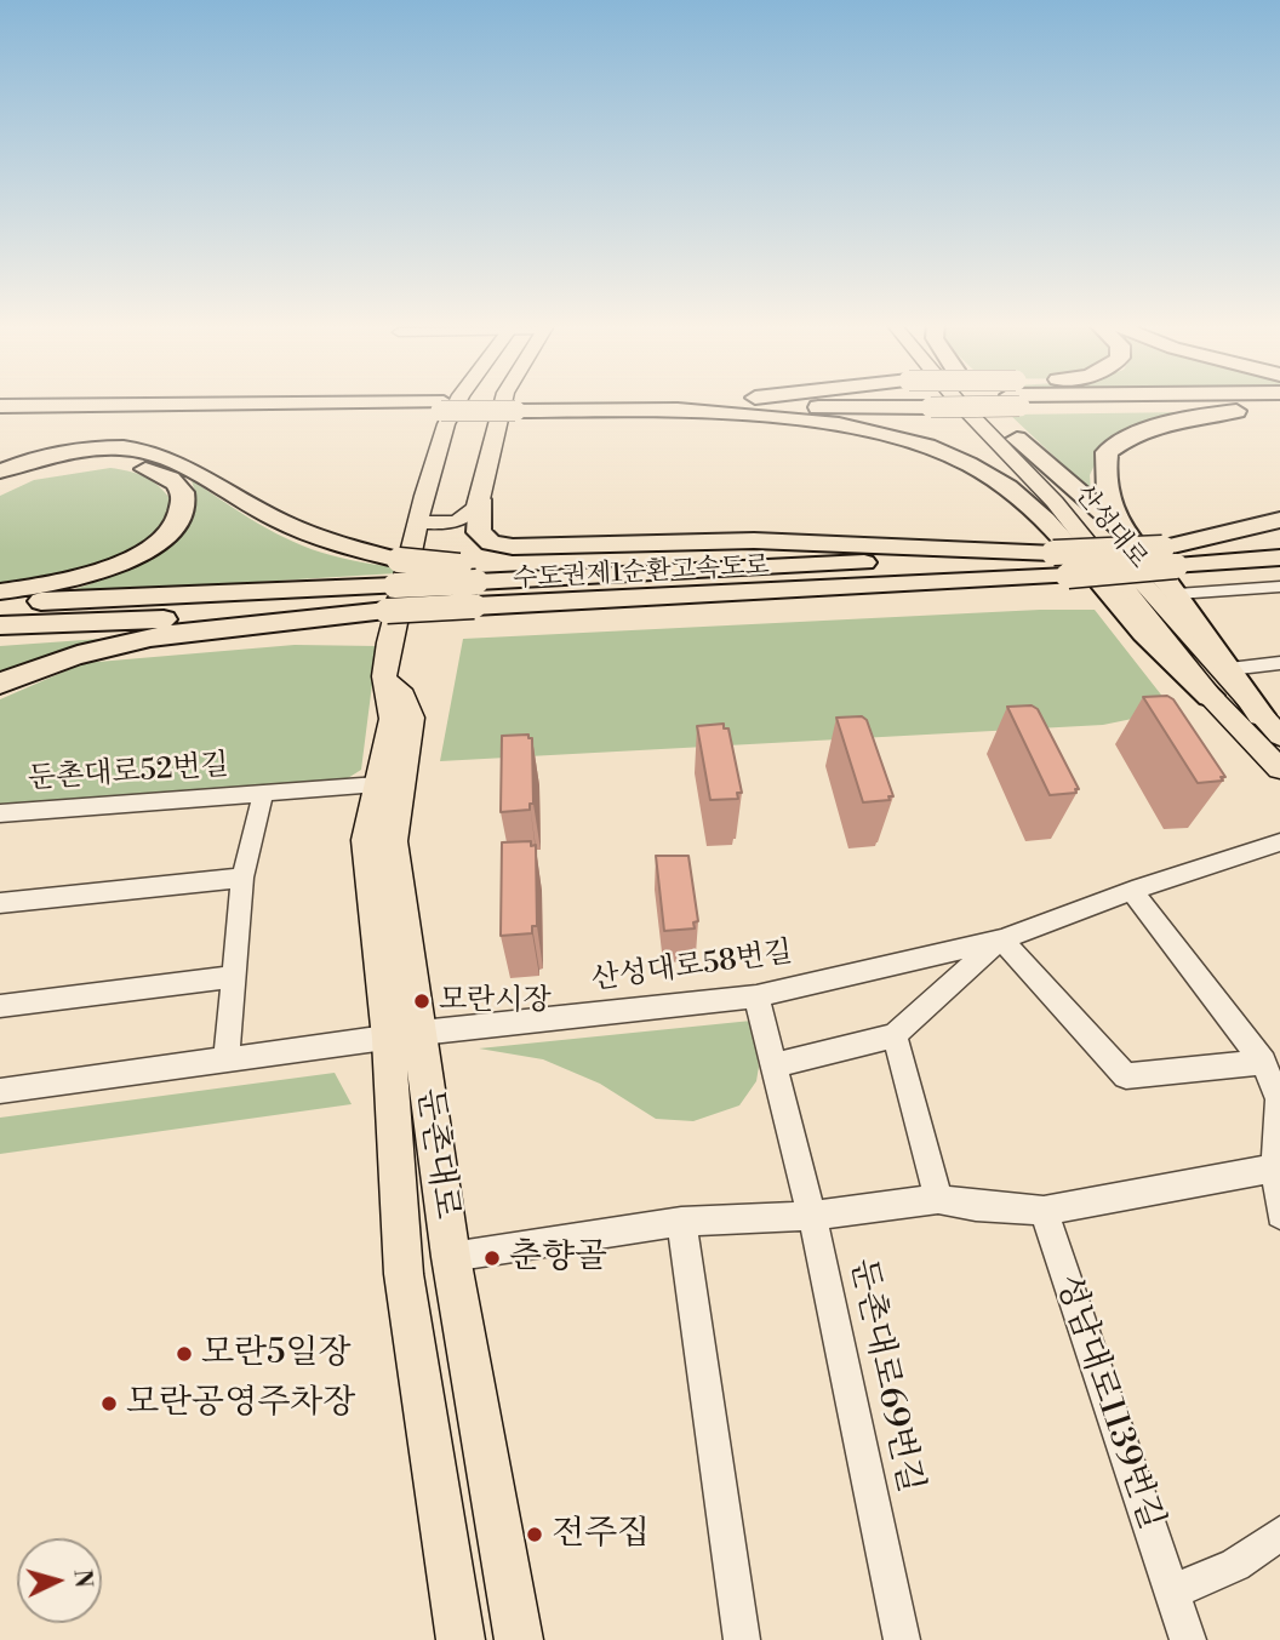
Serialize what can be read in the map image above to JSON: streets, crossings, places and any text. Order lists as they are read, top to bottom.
{
  "streets": {
    "highway": ["수도권제1순환고속도로"],
    "main road": ["산성대로", "둔촌대로"],
    "street": [
      "둔촌대로52번길",
      "산성대로58번길",
      "둔촌대로69번길",
      "성남대로1139번길"
    ]
  },
  "crossings": [
    ["둔촌대로52번길", "산성대로58번길"],
    ["둔촌대로52번길", "둔촌대로"],
    ["산성대로58번길", "둔촌대로"],
    ["산성대로58번길", "둔촌대로69번길"]
  ],
  "places": [
    "모란시장",
    "춘향골",
    "모란5일장",
    "모란공영주차장",
    "전주집"
  ],
  "north": "right"
}
